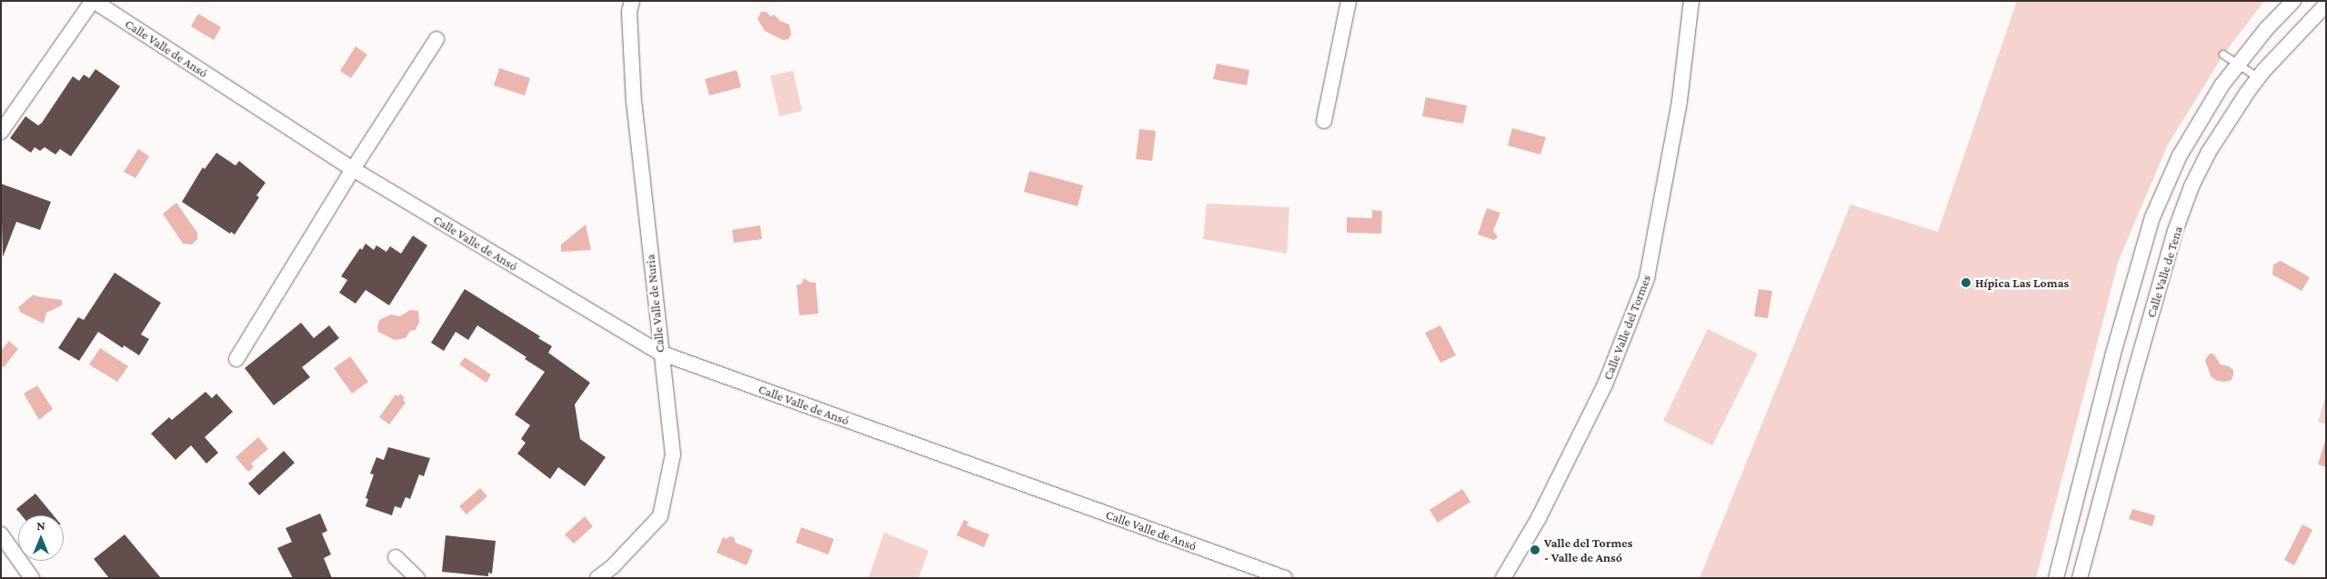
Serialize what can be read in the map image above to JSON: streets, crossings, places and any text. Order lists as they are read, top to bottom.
{
  "streets": {
    "street": [
      "Calle Valle de Ansó",
      "Calle Valle de Tena",
      "Calle Valle de Nuria",
      "Calle Valle del Tormes"
    ]
  },
  "crossings": [
    ["Calle Valle de Ansó", "Calle Valle de Nuria"]
  ],
  "places": ["Hípica Las Lomas", "Valle del Tormes - Valle de Ansó"],
  "north": "top"
}
